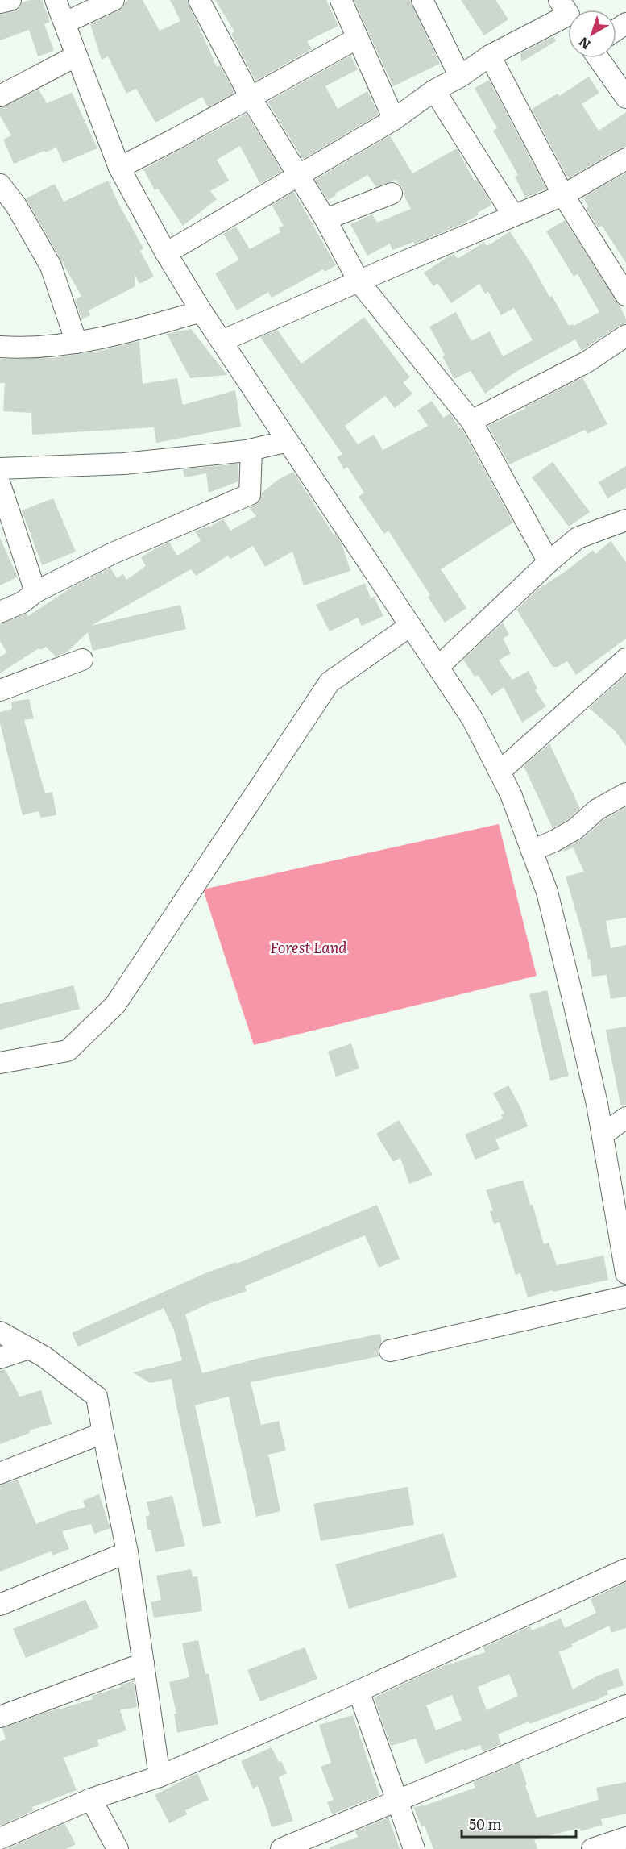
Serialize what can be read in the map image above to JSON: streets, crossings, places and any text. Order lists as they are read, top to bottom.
{
  "parks": ["Forest Land"],
  "scale_bar": "50 m",
  "north": "bottom left"
}
